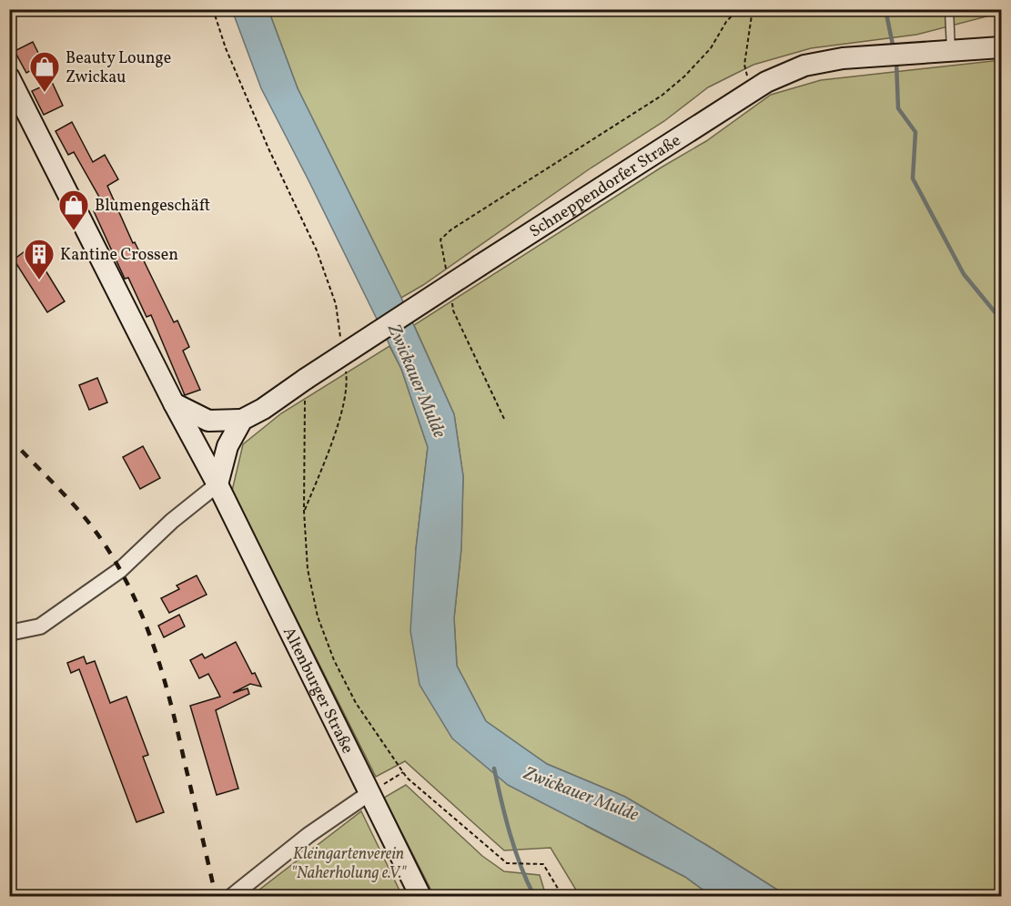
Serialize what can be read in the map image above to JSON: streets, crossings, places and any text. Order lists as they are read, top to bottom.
{
  "streets": {
    "street": ["Schneppendorfer Straße", "Altenburger Straße"]
  },
  "crossings": [
    ["Schneppendorfer Straße", "Altenburger Straße"]
  ],
  "water": ["Zwickauer Mulde"],
  "parks": ["Kleingartenverein \"Naherholung e.V.\""],
  "places": {
    "shop": ["Beauty Lounge Zwickau", "Blumengeschäft"],
    "building": ["Kantine Crossen"]
  }
}
